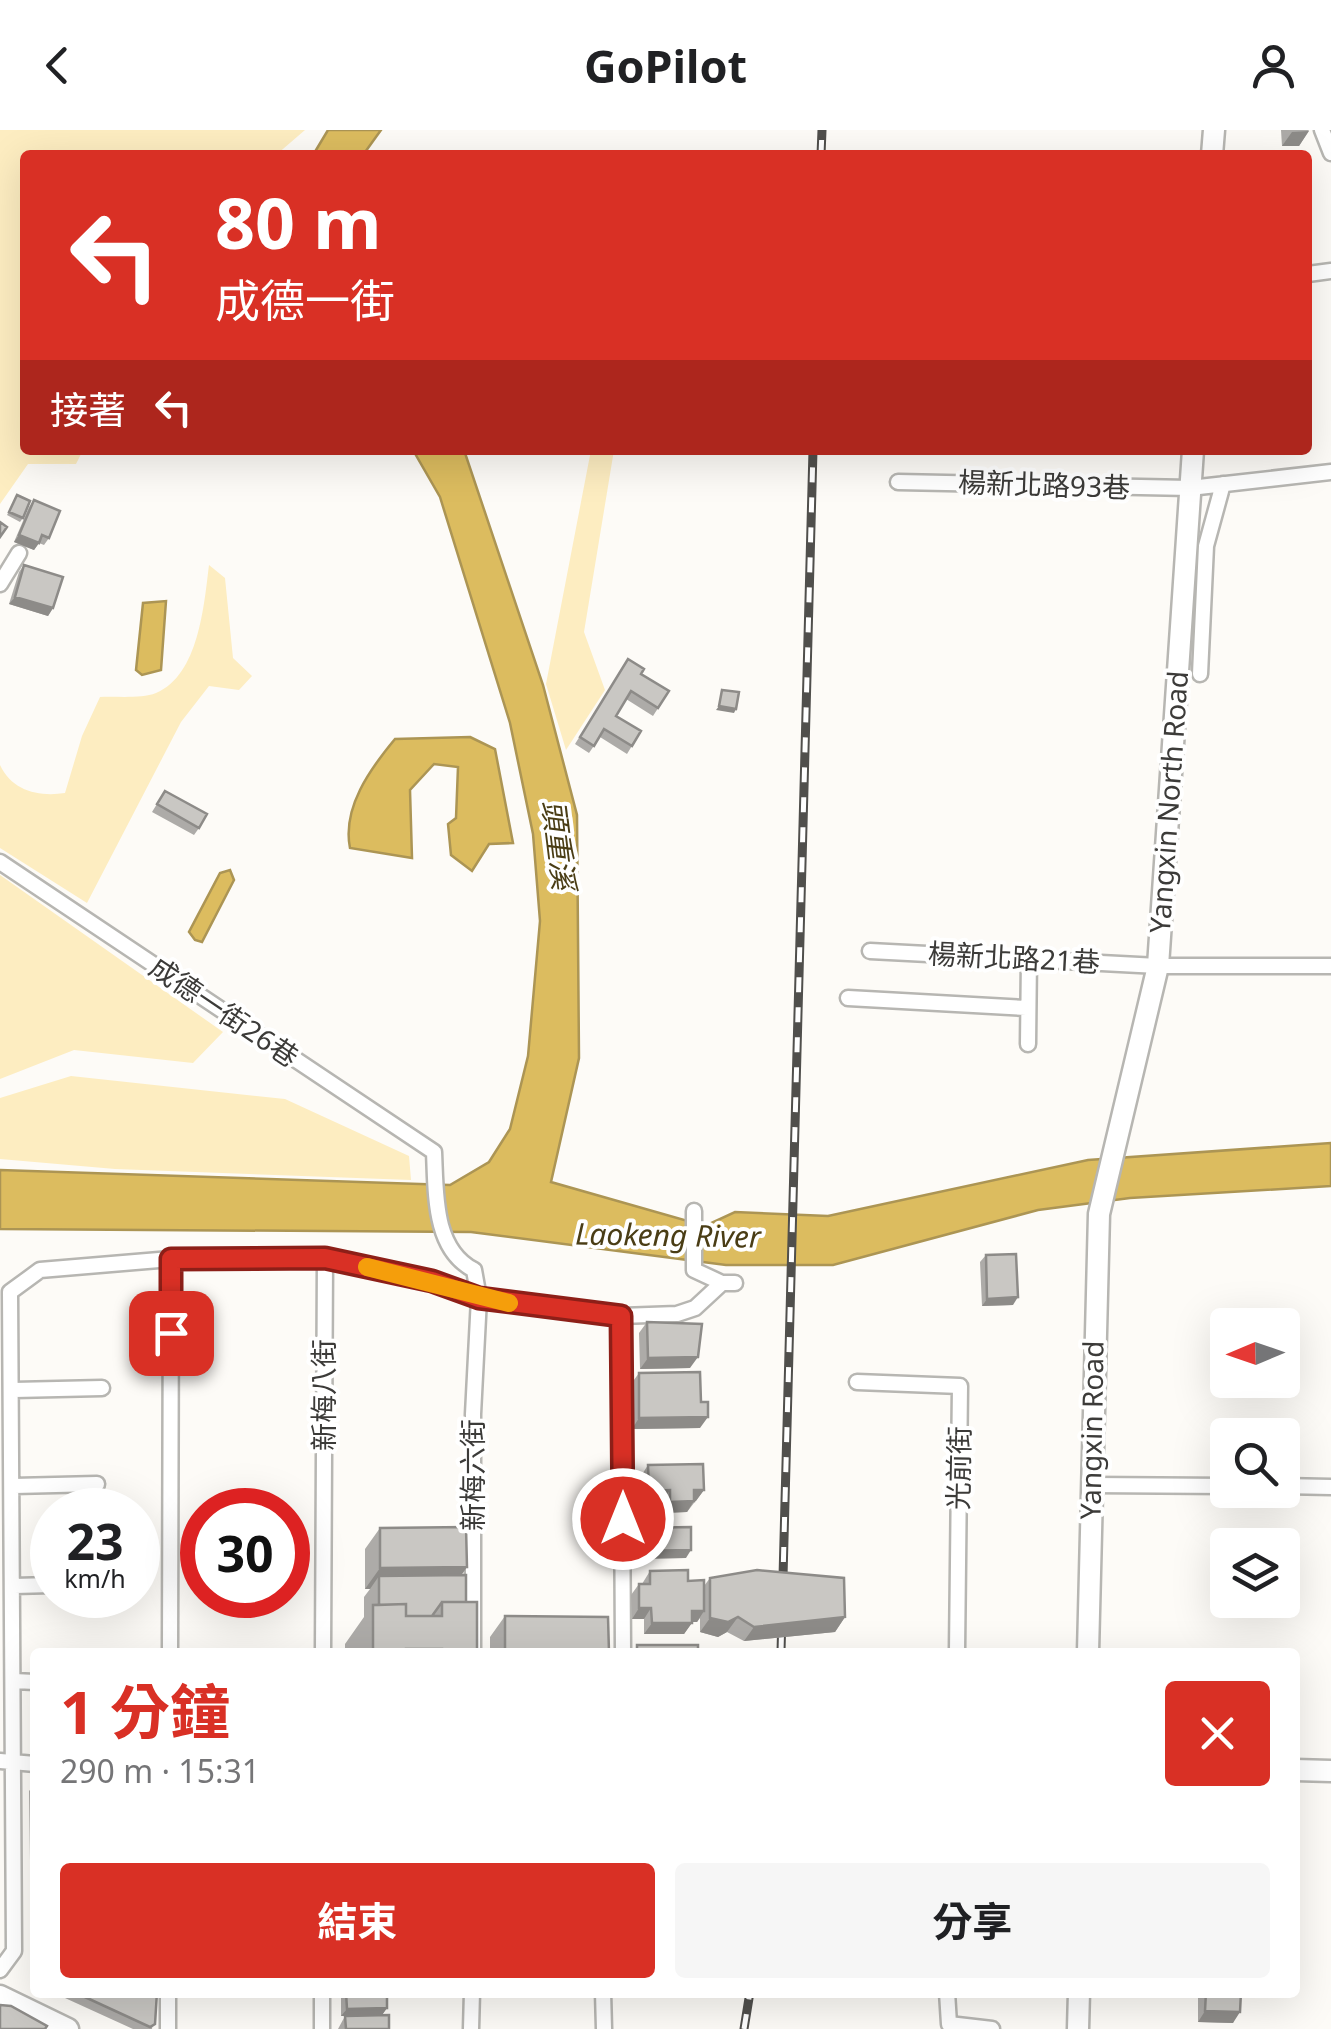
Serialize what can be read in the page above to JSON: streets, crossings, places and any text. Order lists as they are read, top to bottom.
{
  "streets": {
    "street": [
      "楊新北路93巷",
      "Yangxin North Road",
      "楊新北路21巷",
      "成德一街26巷",
      "新梅八街",
      "Yangxin Road",
      "光前街",
      "新梅六街"
    ]
  },
  "crossings": [
    ["楊新北路93巷", "Yangxin North Road"],
    ["Yangxin North Road", "楊新北路21巷"],
    ["Yangxin North Road", "Yangxin Road"],
    ["成德一街26巷", "新梅六街"]
  ],
  "water": ["頭重溪", "Laokeng River"],
  "north": "left",
  "page": {
    "header": "GoPilot",
    "turn": ["80 m", "成德一街"],
    "then": "接著",
    "speed": "23 km/h",
    "limit": "30",
    "heading": ["1 分鐘", "290 m · 15:31"],
    "buttons": ["結束", "分享"]
  }
}
